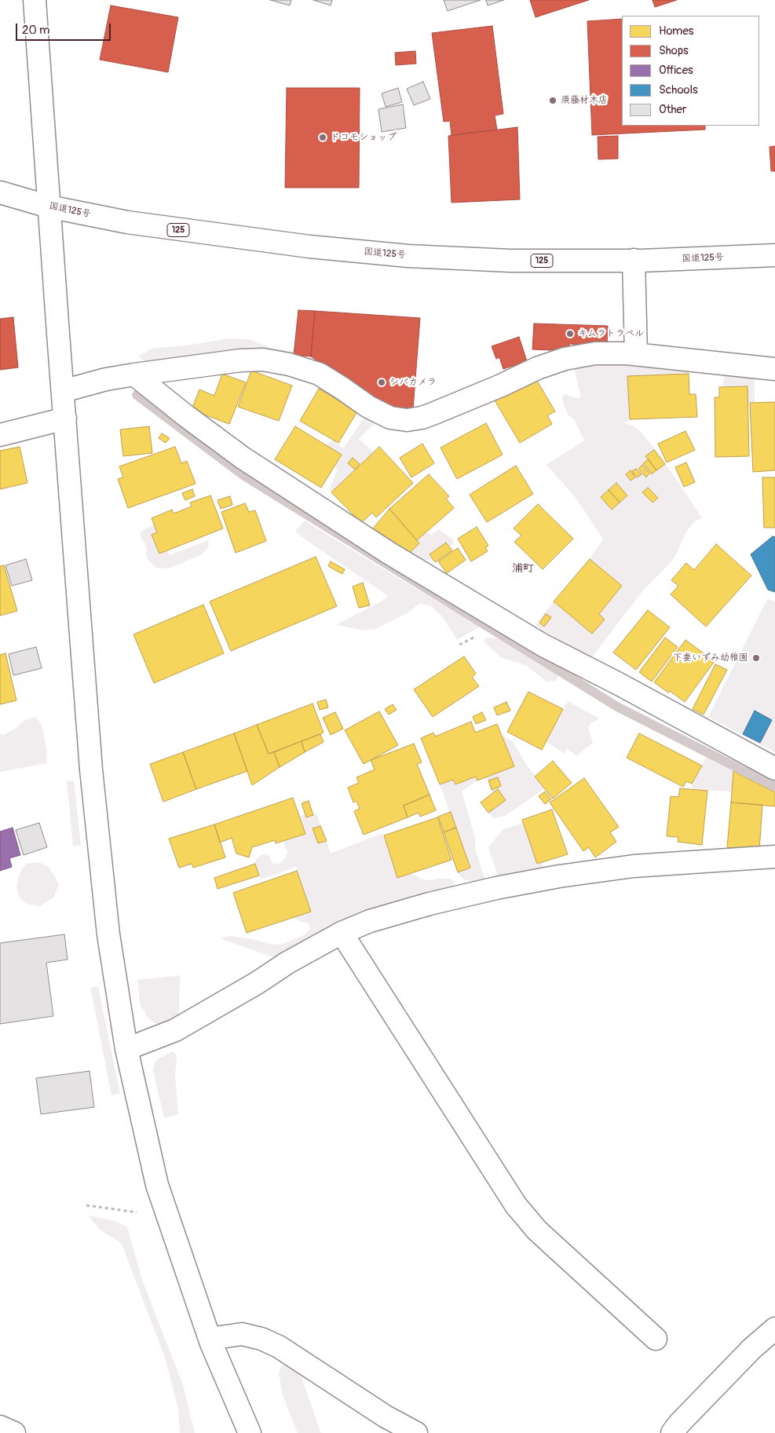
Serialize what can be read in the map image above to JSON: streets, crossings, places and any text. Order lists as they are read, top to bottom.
{
  "streets": {
    "main road": ["国道125号", "125"]
  },
  "districts": ["浦町"],
  "places": [
    "須藤材木店",
    "ドコモショップ",
    "キムラトラベル",
    "シバカメラ",
    "下妻いずみ幼稚園"
  ],
  "legend": [
    "Homes",
    "Shops",
    "Offices",
    "Schools",
    "Other"
  ],
  "scale_bar": "20 m"
}
